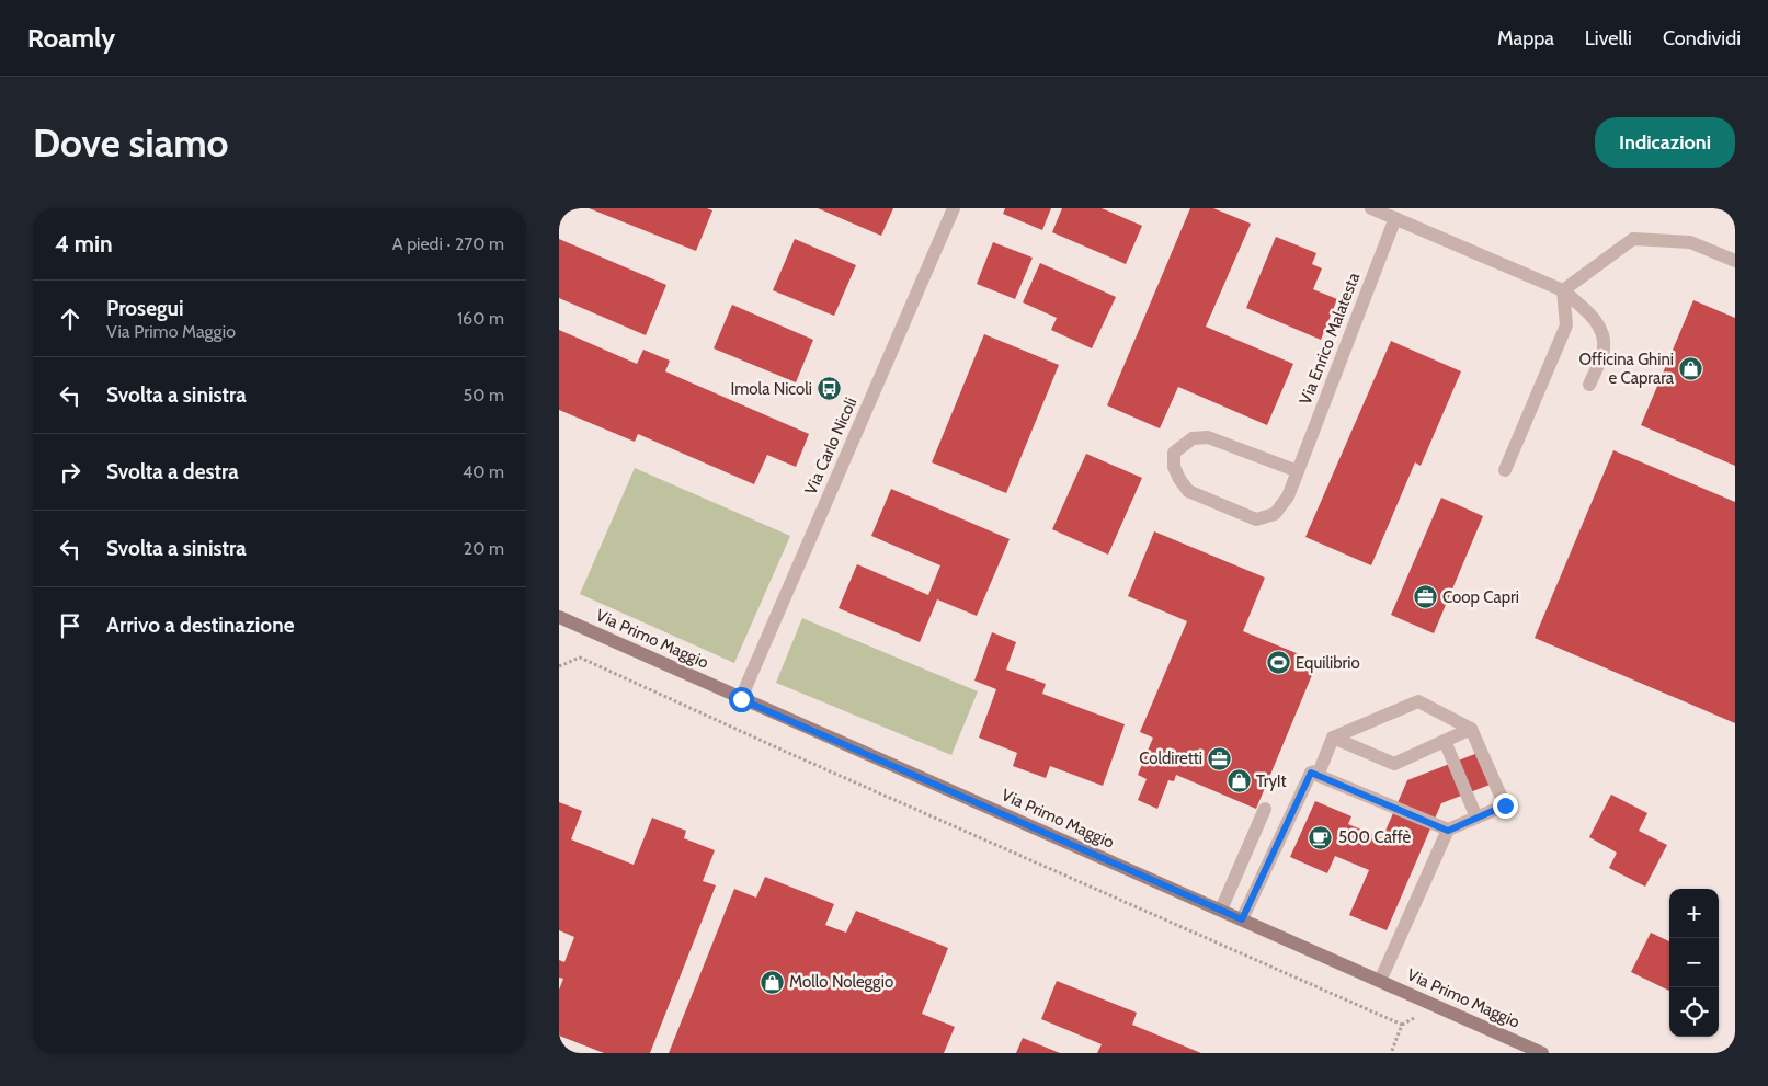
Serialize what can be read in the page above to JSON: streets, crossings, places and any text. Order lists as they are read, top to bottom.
{
  "streets": {
    "street": ["Via Enrico Malatesta", "Via Carlo Nicoli", "Via Primo Maggio"]
  },
  "crossings": [
    ["Via Carlo Nicoli", "Via Primo Maggio"]
  ],
  "places": {
    "shop": ["Officina Ghini e Caprara", "TryIt", "Mollo Noleggio"],
    "bus stop": ["Imola Nicoli"],
    "office": ["Coop Capri", "Coldiretti"],
    "sports": ["Equilibrio"],
    "cafe": ["500 Caffè"]
  },
  "page": {
    "header": "Roamly",
    "nav": ["Mappa", "Livelli", "Condividi"],
    "buttons": "Indicazioni",
    "title": "Dove siamo",
    "heading": ["4 min", "A piedi · 270 m"],
    "list": [
      ["Prosegui", "Via Primo Maggio", "160 m"],
      ["Svolta a sinistra", "50 m"],
      ["Svolta a destra", "40 m"],
      ["Svolta a sinistra", "20 m"],
      "Arrivo a destinazione"
    ],
    "map_buttons": ["+", "−"]
  }
}
